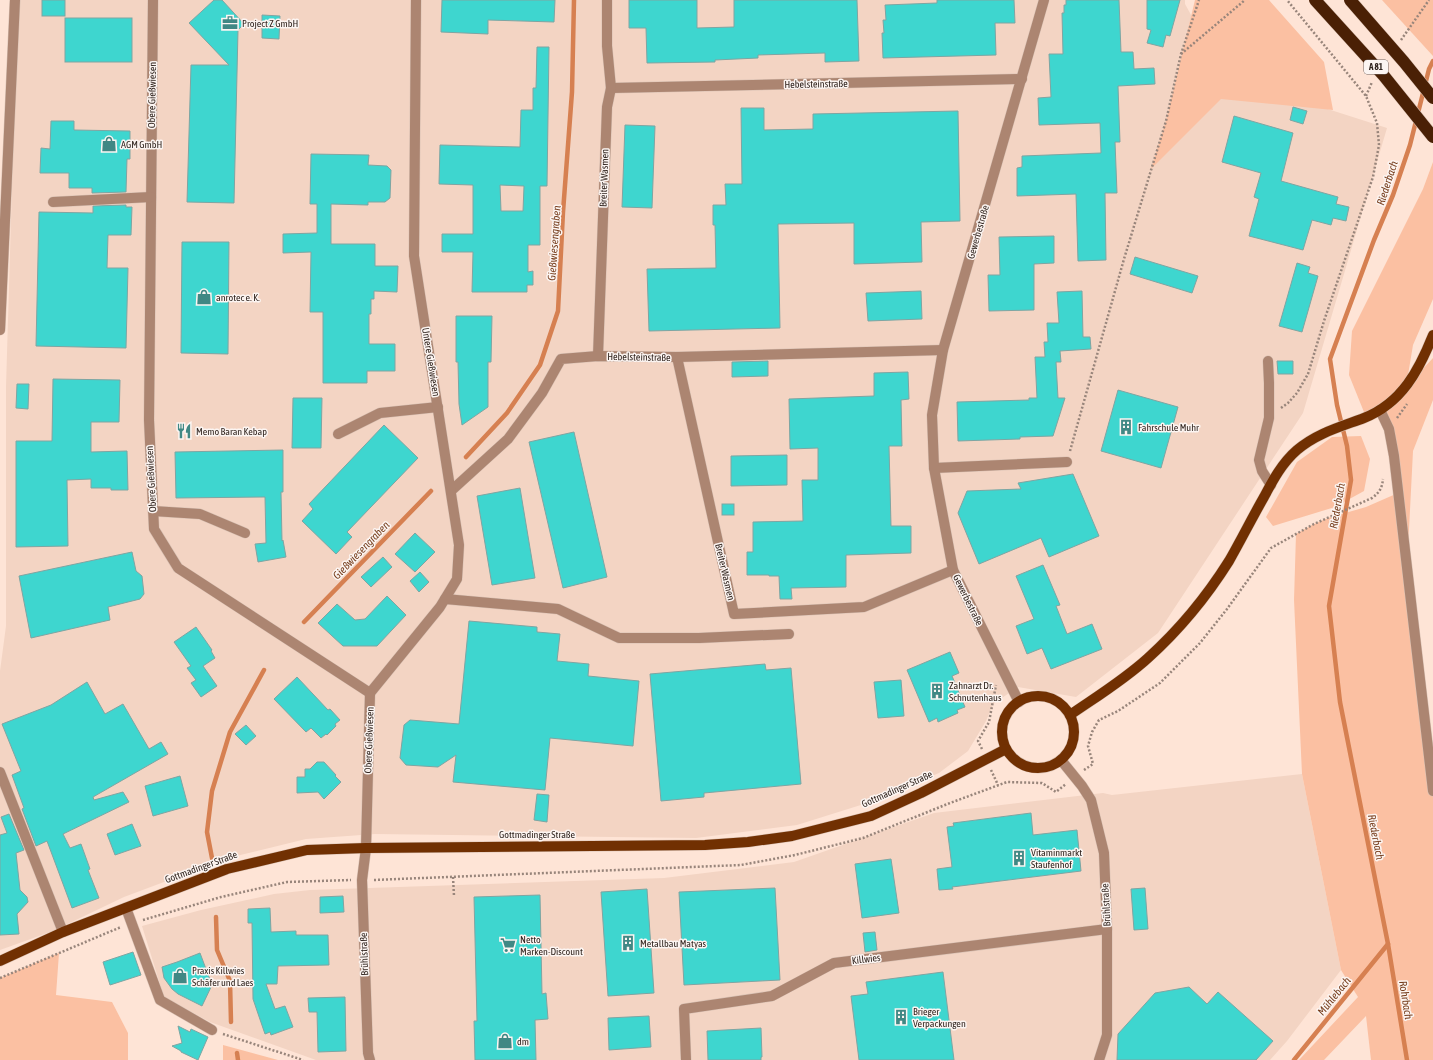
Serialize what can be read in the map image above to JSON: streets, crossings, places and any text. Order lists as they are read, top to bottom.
{
  "streets": {
    "highway": ["A 81"],
    "main road": ["Gottmadinger Straße"],
    "street": [
      "Hebelsteinstraße",
      "Obere Gießwiesen",
      "Breiter Wasmen",
      "Gewerbestraße",
      "Untere Gießwiesen",
      "Brühlstraße",
      "Killwies"
    ]
  },
  "crossings": [
    ["Hebelsteinstraße", "Breiter Wasmen"],
    ["Hebelsteinstraße", "Gewerbestraße"],
    ["Hebelsteinstraße", "Untere Gießwiesen"],
    ["Obere Gießwiesen", "Untere Gießwiesen"],
    ["Obere Gießwiesen", "Gottmadinger Straße"],
    ["Obere Gießwiesen", "Brühlstraße"],
    ["Breiter Wasmen", "Gewerbestraße"],
    ["Gewerbestraße", "Gottmadinger Straße"],
    ["Gewerbestraße", "Brühlstraße"],
    ["Gottmadinger Straße", "Brühlstraße"],
    ["Brühlstraße", "Killwies"]
  ],
  "water": [
    "Riederbach",
    "Gießwiesengraben",
    "Mühlebach",
    "Rohrbach"
  ],
  "places": {
    "office": ["Project Z GmbH"],
    "shop": [
      "AGM GmbH",
      "anrotec e. K.",
      "Praxis Killwies Schäfer und Laes",
      "dm"
    ],
    "building": [
      "Fahrschule Muhr",
      "Zahnarzt Dr. Schnutenhaus",
      "Vitaminmarkt Staufenhof",
      "Metallbau Matyas",
      "Brieger Verpackungen"
    ],
    "restaurant": ["Memo Baran Kebap"],
    "supermarket": ["Netto Marken-Discount"]
  }
}
